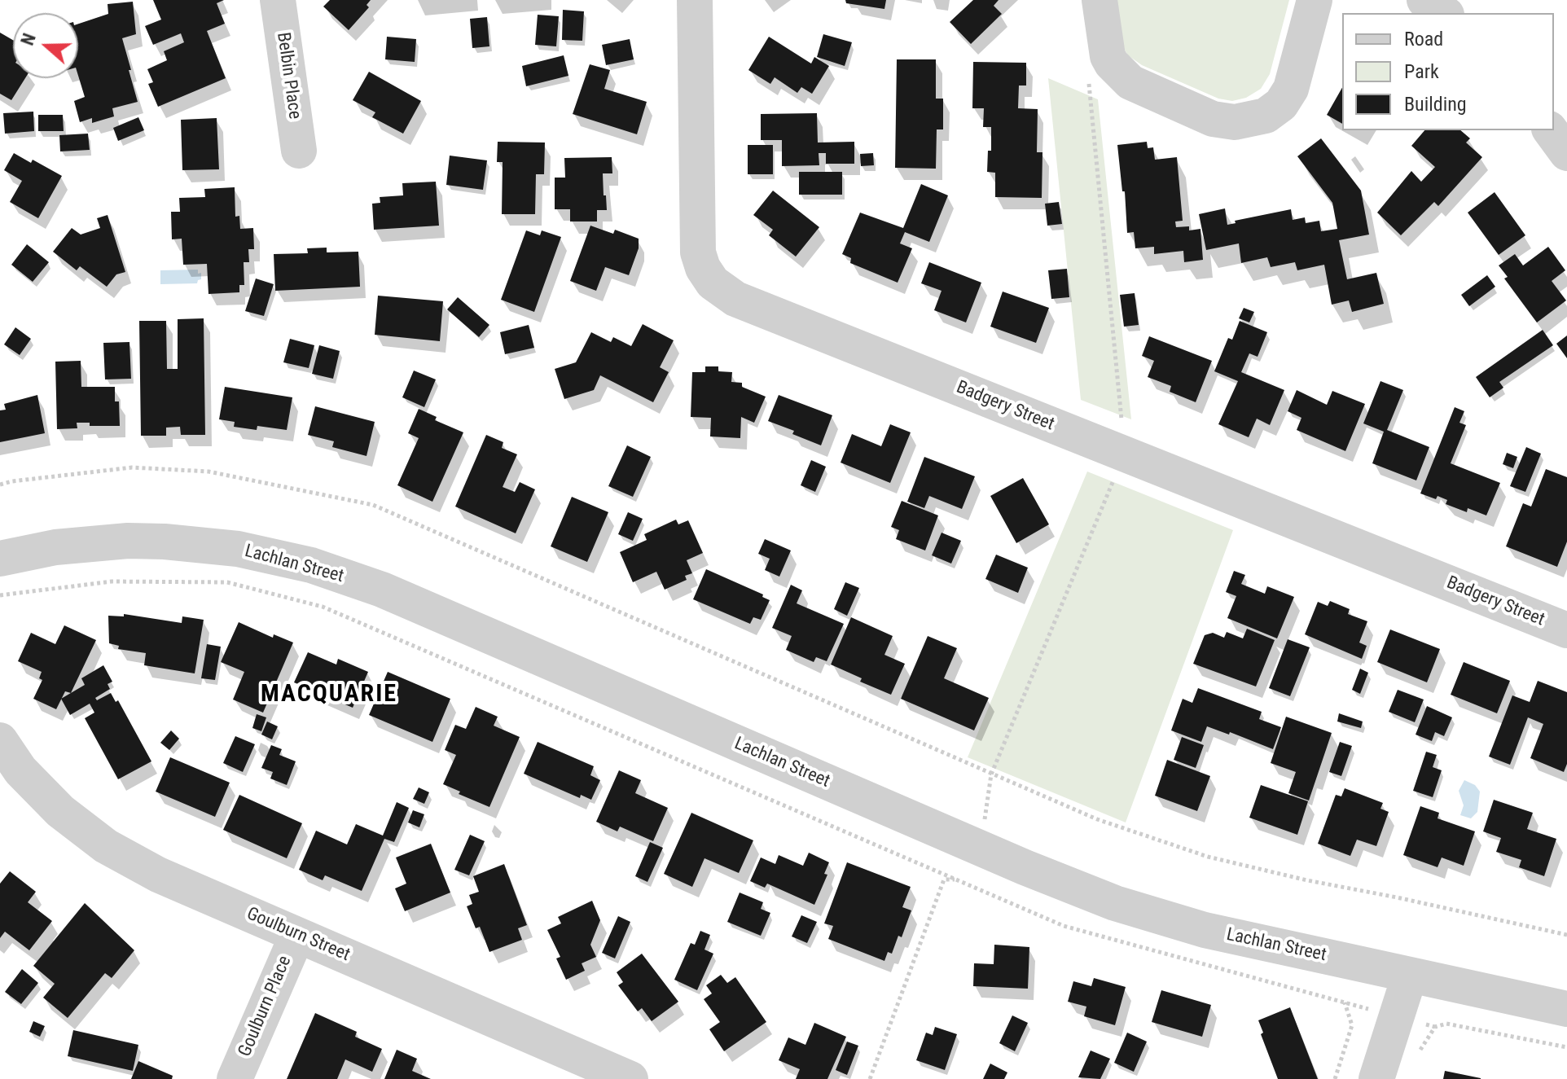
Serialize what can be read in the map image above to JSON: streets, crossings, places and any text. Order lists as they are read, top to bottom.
{
  "streets": {
    "street": [
      "Belbin Place",
      "Badgery Street",
      "Lachlan Street",
      "Goulburn Street",
      "Goulburn Place"
    ]
  },
  "crossings": [
    ["Goulburn Street", "Goulburn Place"]
  ],
  "districts": ["MACQUARIE"],
  "legend": ["Road", "Park", "Building"],
  "north": "left"
}
